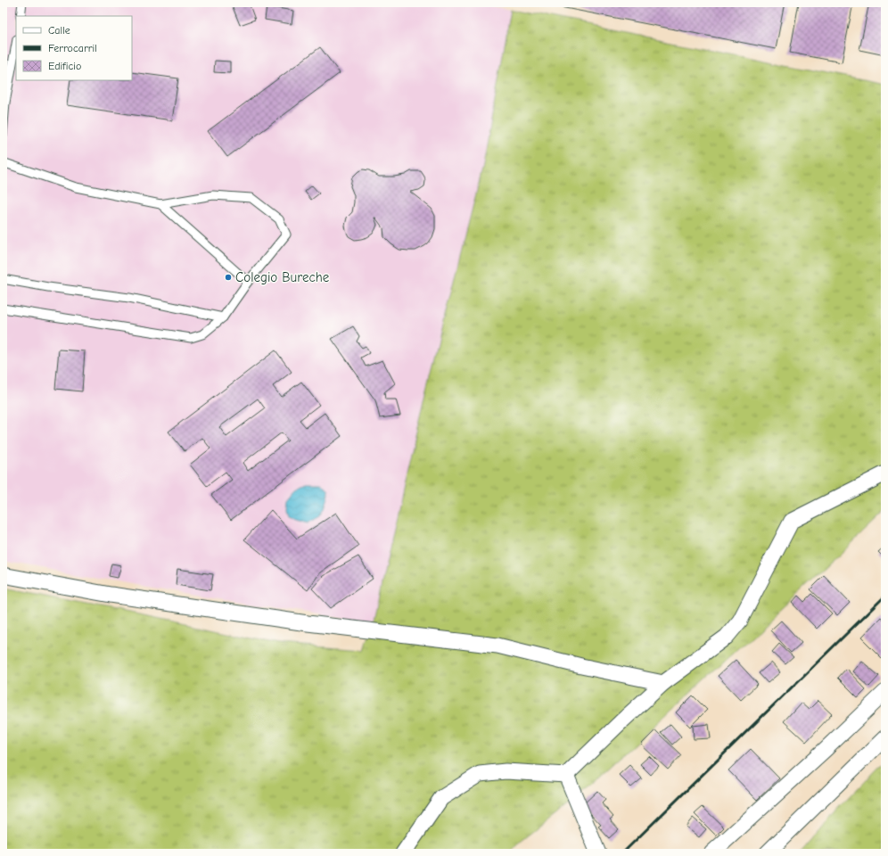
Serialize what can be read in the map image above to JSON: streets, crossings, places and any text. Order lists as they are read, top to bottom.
{
  "places": ["Colegio Bureche"],
  "legend": ["Calle", "Ferrocarril", "Edificio"]
}
